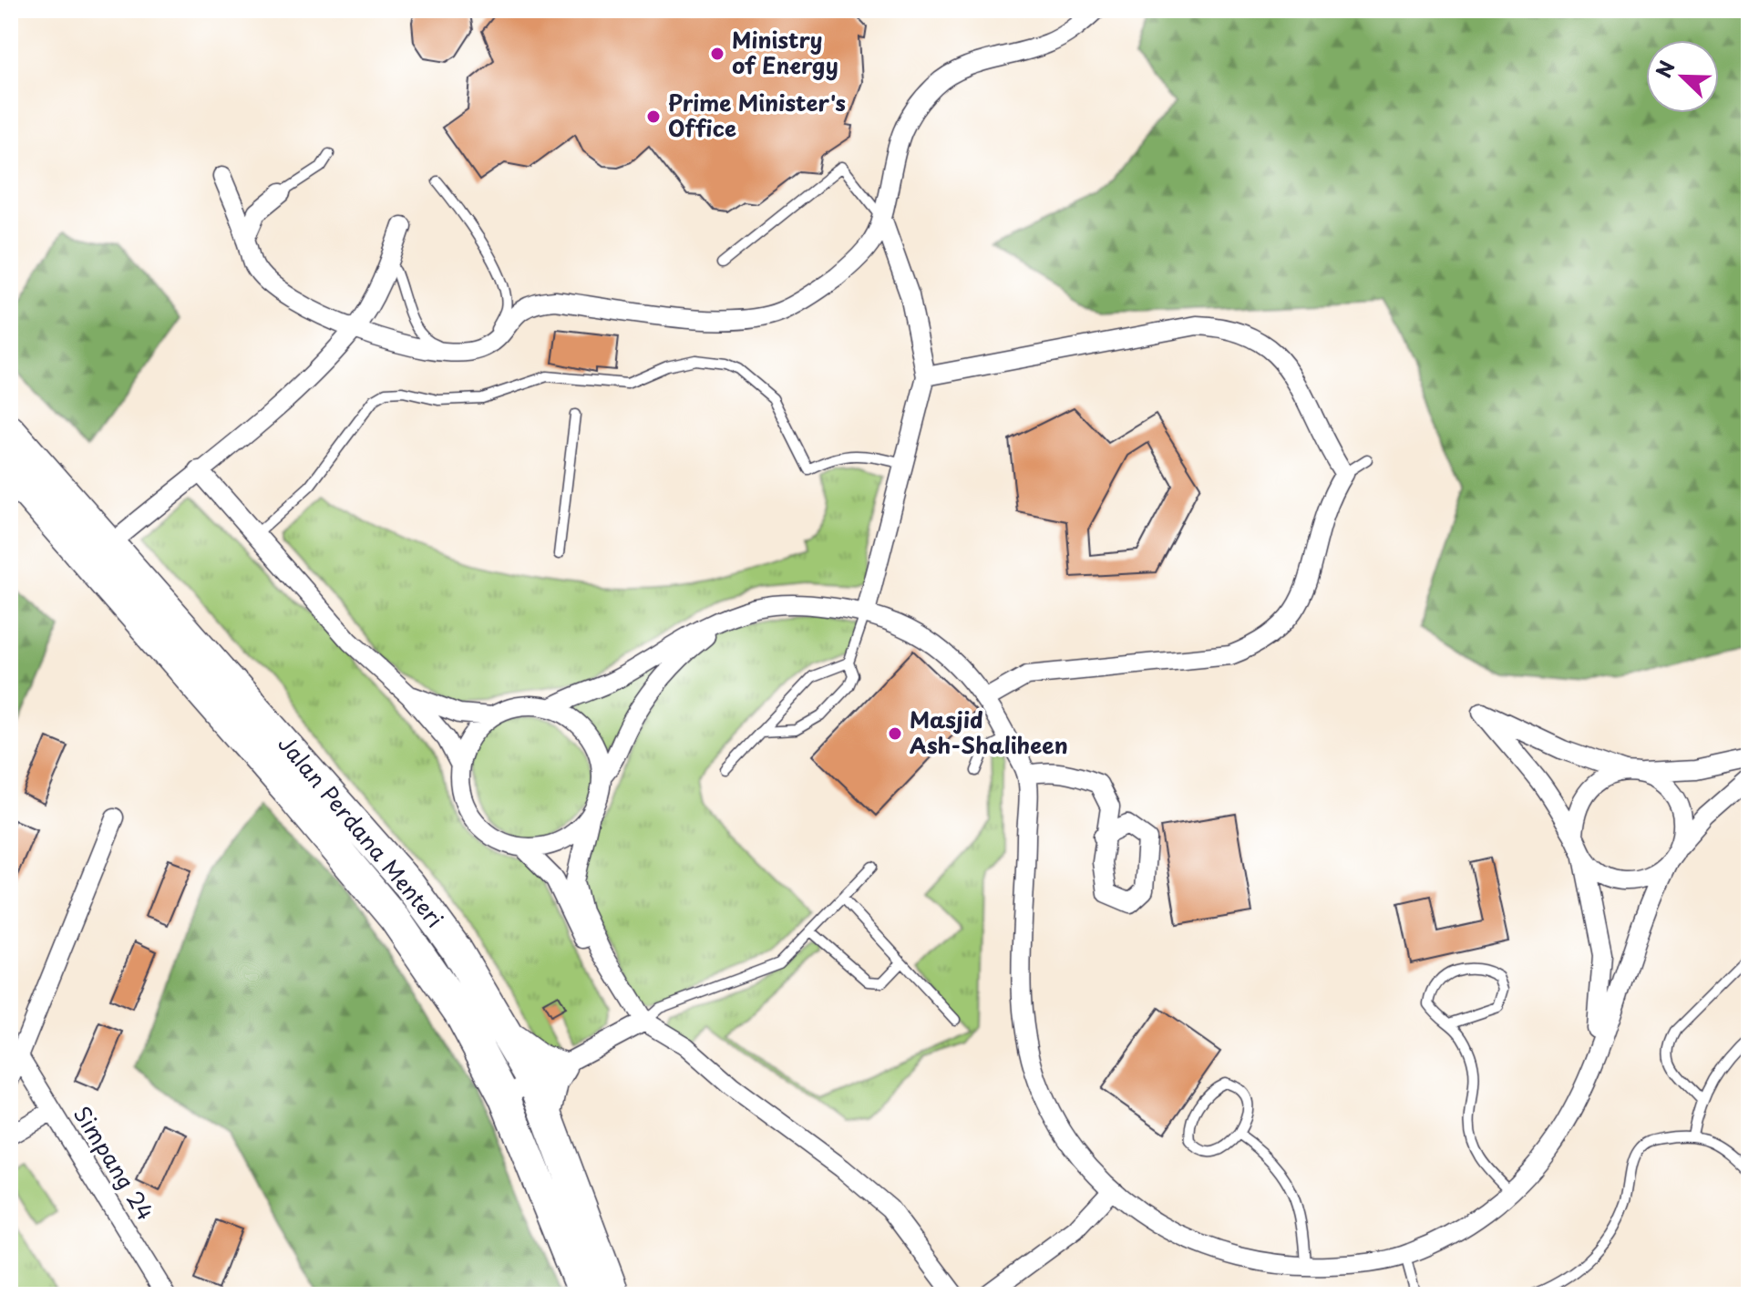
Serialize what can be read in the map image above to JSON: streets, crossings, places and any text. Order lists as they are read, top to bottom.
{
  "streets": {
    "main road": ["Jalan Perdana Menteri"],
    "street": ["Simpang 24"]
  },
  "places": ["Ministry of Energy", "Prime Minister's Office", "Masjid Ash-Shaliheen"],
  "north": "top left"
}
